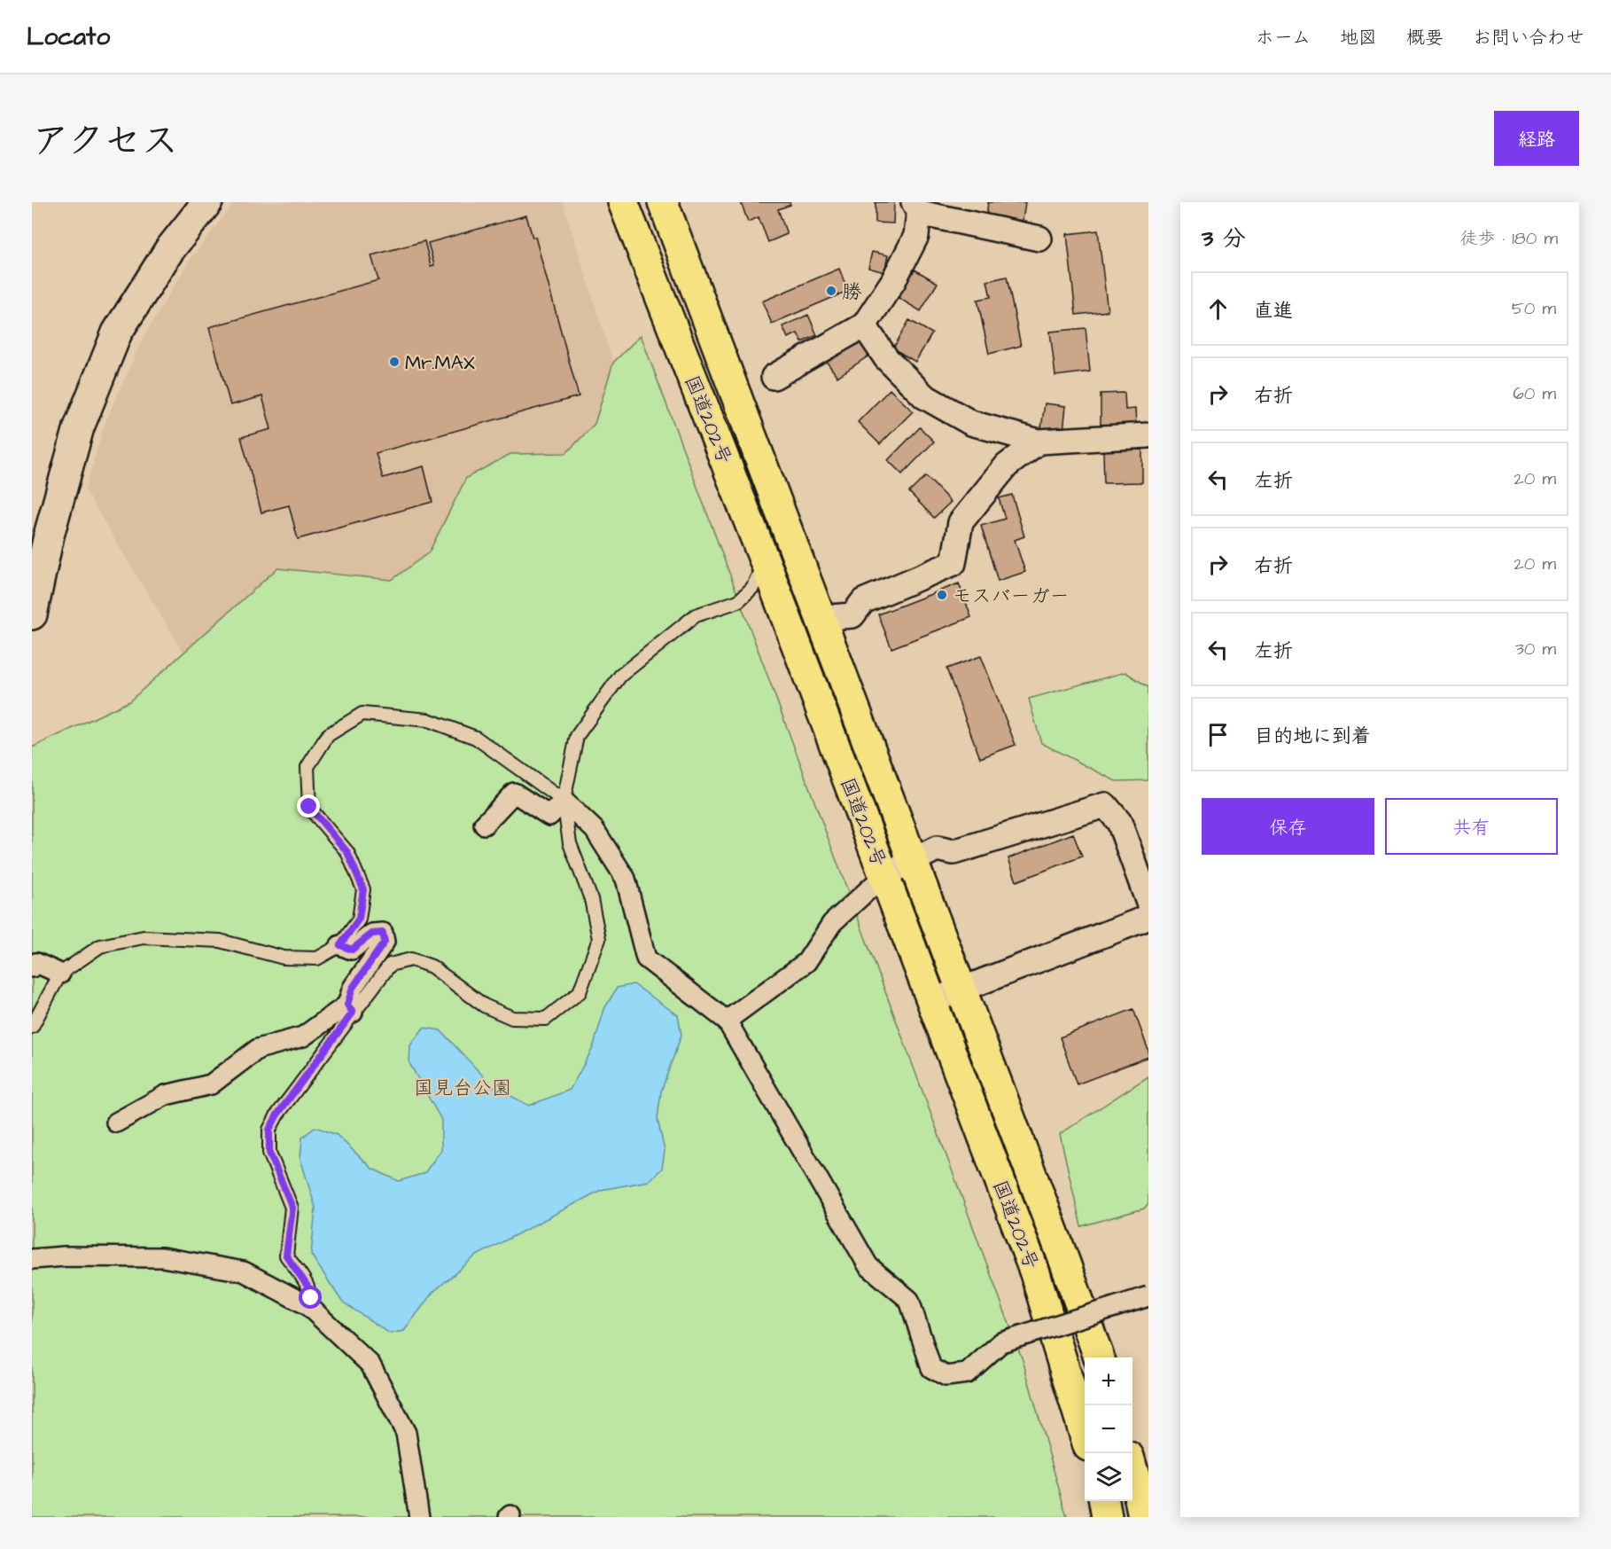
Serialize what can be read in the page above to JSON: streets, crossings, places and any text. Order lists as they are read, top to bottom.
{
  "streets": {
    "highway": ["国道202号"]
  },
  "parks": ["国見台公園"],
  "places": ["勝", "Mr.MAX", "モスバーガー"],
  "page": {
    "header": "Locato",
    "nav": [
      "ホーム",
      "地図",
      "概要",
      "お問い合わせ"
    ],
    "title": "アクセス",
    "buttons": [
      "経路",
      ["保存", "共有"]
    ],
    "heading": ["3 分", "徒歩 · 180 m"],
    "list": [
      ["直進", "50 m"],
      ["右折", "60 m"],
      ["左折", "20 m"],
      ["右折", "20 m"],
      ["左折", "30 m"],
      "目的地に到着"
    ],
    "map_buttons": ["+", "−"]
  }
}
